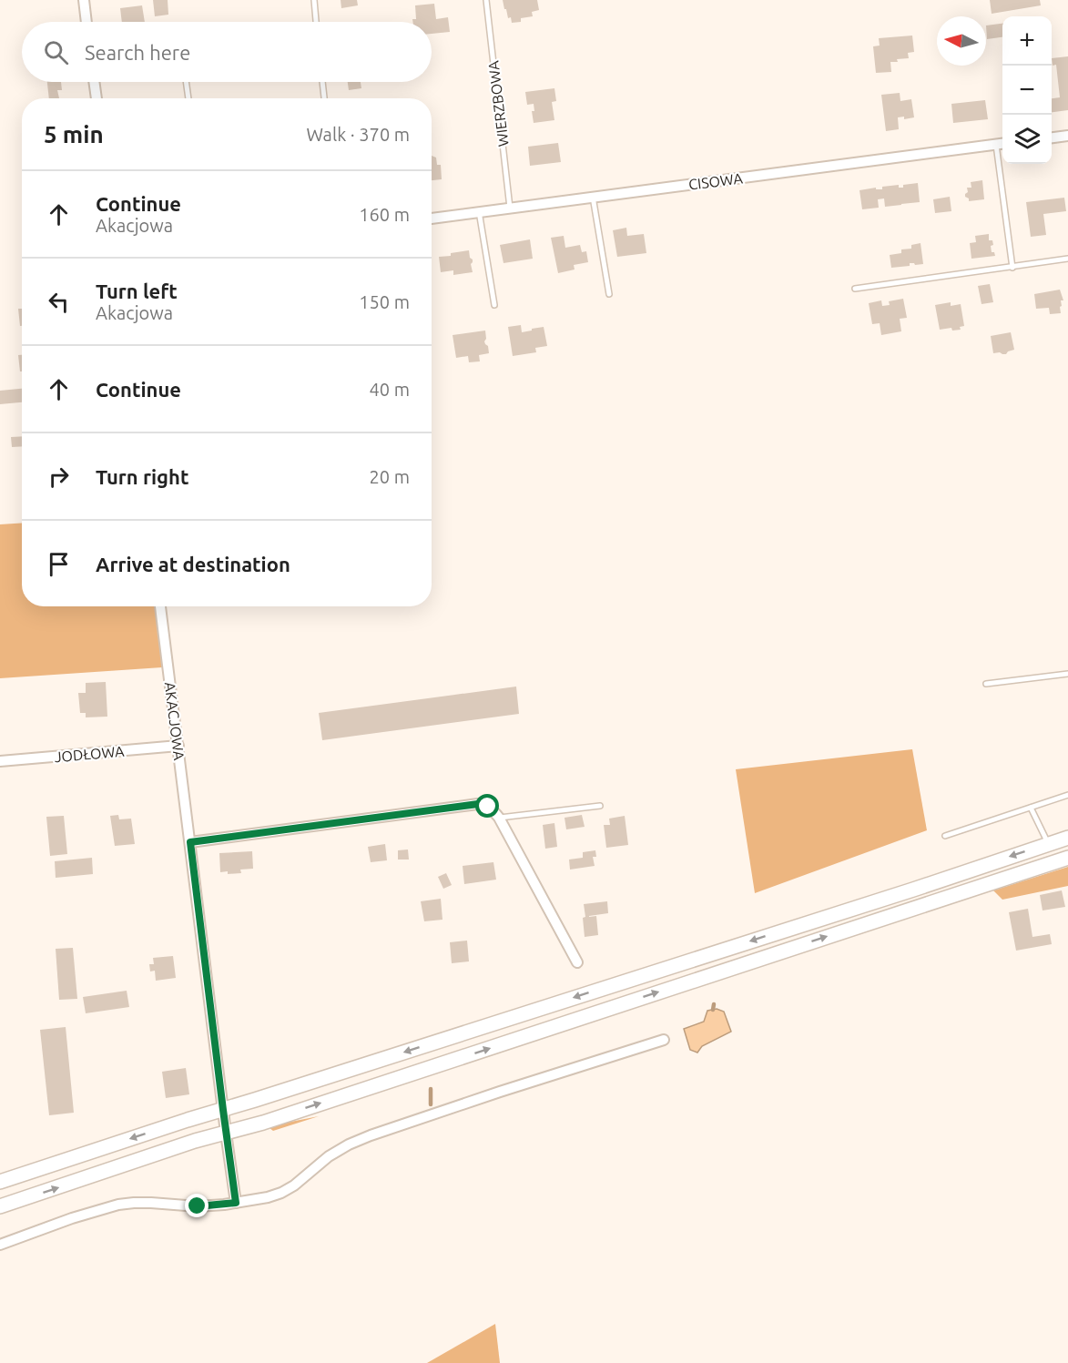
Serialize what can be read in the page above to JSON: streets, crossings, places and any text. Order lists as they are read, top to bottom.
{
  "streets": {
    "street": ["CISOWA", "AKACJOWA", "JODŁOWA"],
    "lane": ["WIERZBOWA"]
  },
  "crossings": [
    ["WIERZBOWA", "CISOWA"],
    ["AKACJOWA", "JODŁOWA"]
  ],
  "north": "left",
  "page": {
    "map_buttons": ["+", "−"],
    "search": "Search here",
    "heading": ["5 min", "Walk · 370 m"],
    "list": [
      ["Continue", "Akacjowa", "160 m"],
      ["Turn left", "Akacjowa", "150 m"],
      ["Continue", "40 m"],
      ["Turn right", "20 m"],
      "Arrive at destination"
    ]
  }
}
